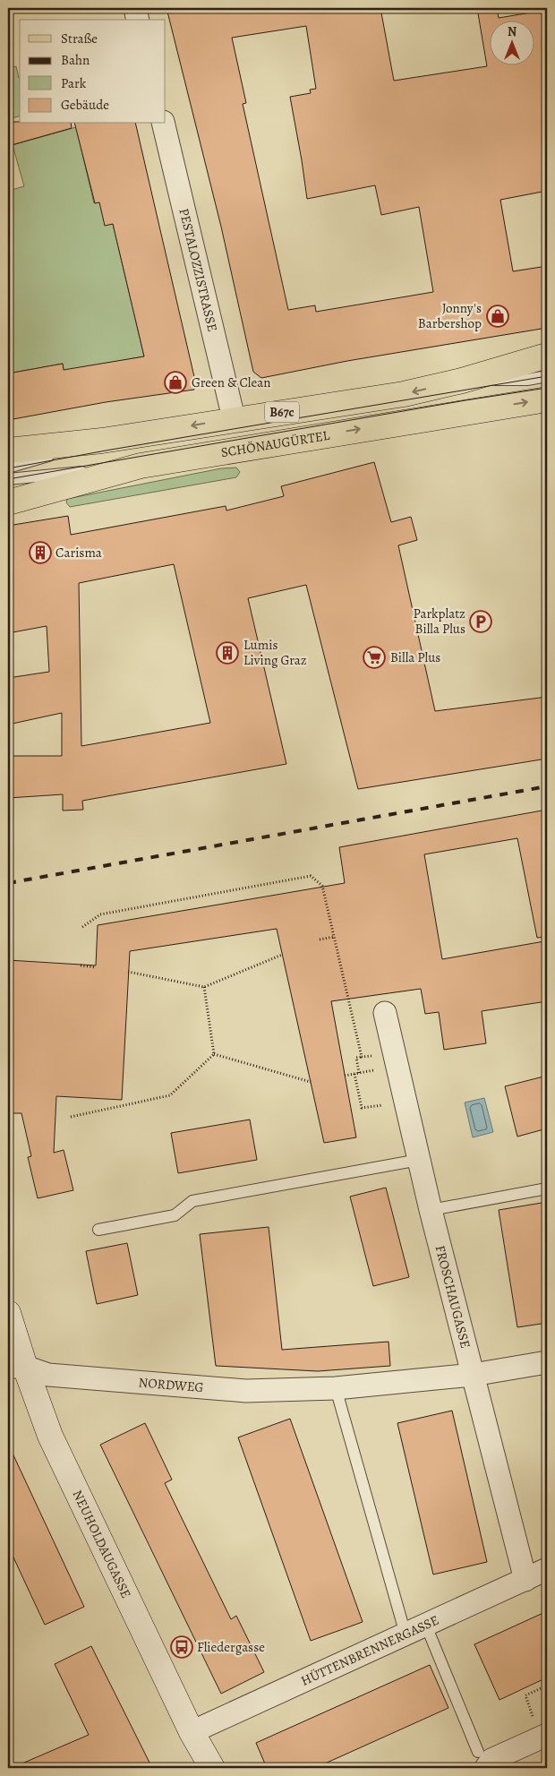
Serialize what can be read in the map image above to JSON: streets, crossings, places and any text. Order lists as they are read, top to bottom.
{
  "streets": {
    "main road": ["B67c", "SCHÖNAUGÜRTEL"],
    "street": [
      "PESTALOZZISTRASSE",
      "FROSCHAUGASSE",
      "NORDWEG",
      "NEUHOLDAUGASSE",
      "HÜTTENBRENNERGASSE"
    ]
  },
  "crossings": [
    ["PESTALOZZISTRASSE", "B67c"],
    ["FROSCHAUGASSE", "NORDWEG"],
    ["FROSCHAUGASSE", "HÜTTENBRENNERGASSE"],
    ["NORDWEG", "NEUHOLDAUGASSE"],
    ["NEUHOLDAUGASSE", "HÜTTENBRENNERGASSE"]
  ],
  "places": {
    "shop": ["Jonny's Barbershop", "Green & Clean"],
    "building": ["Carisma", "Lumis Living Graz"],
    "parking": ["Parkplatz Billa Plus"],
    "supermarket": ["Billa Plus"],
    "bus stop": ["Fliedergasse"]
  },
  "legend": [
    "Straße",
    "Bahn",
    "Park",
    "Gebäude"
  ],
  "north": "top"
}
